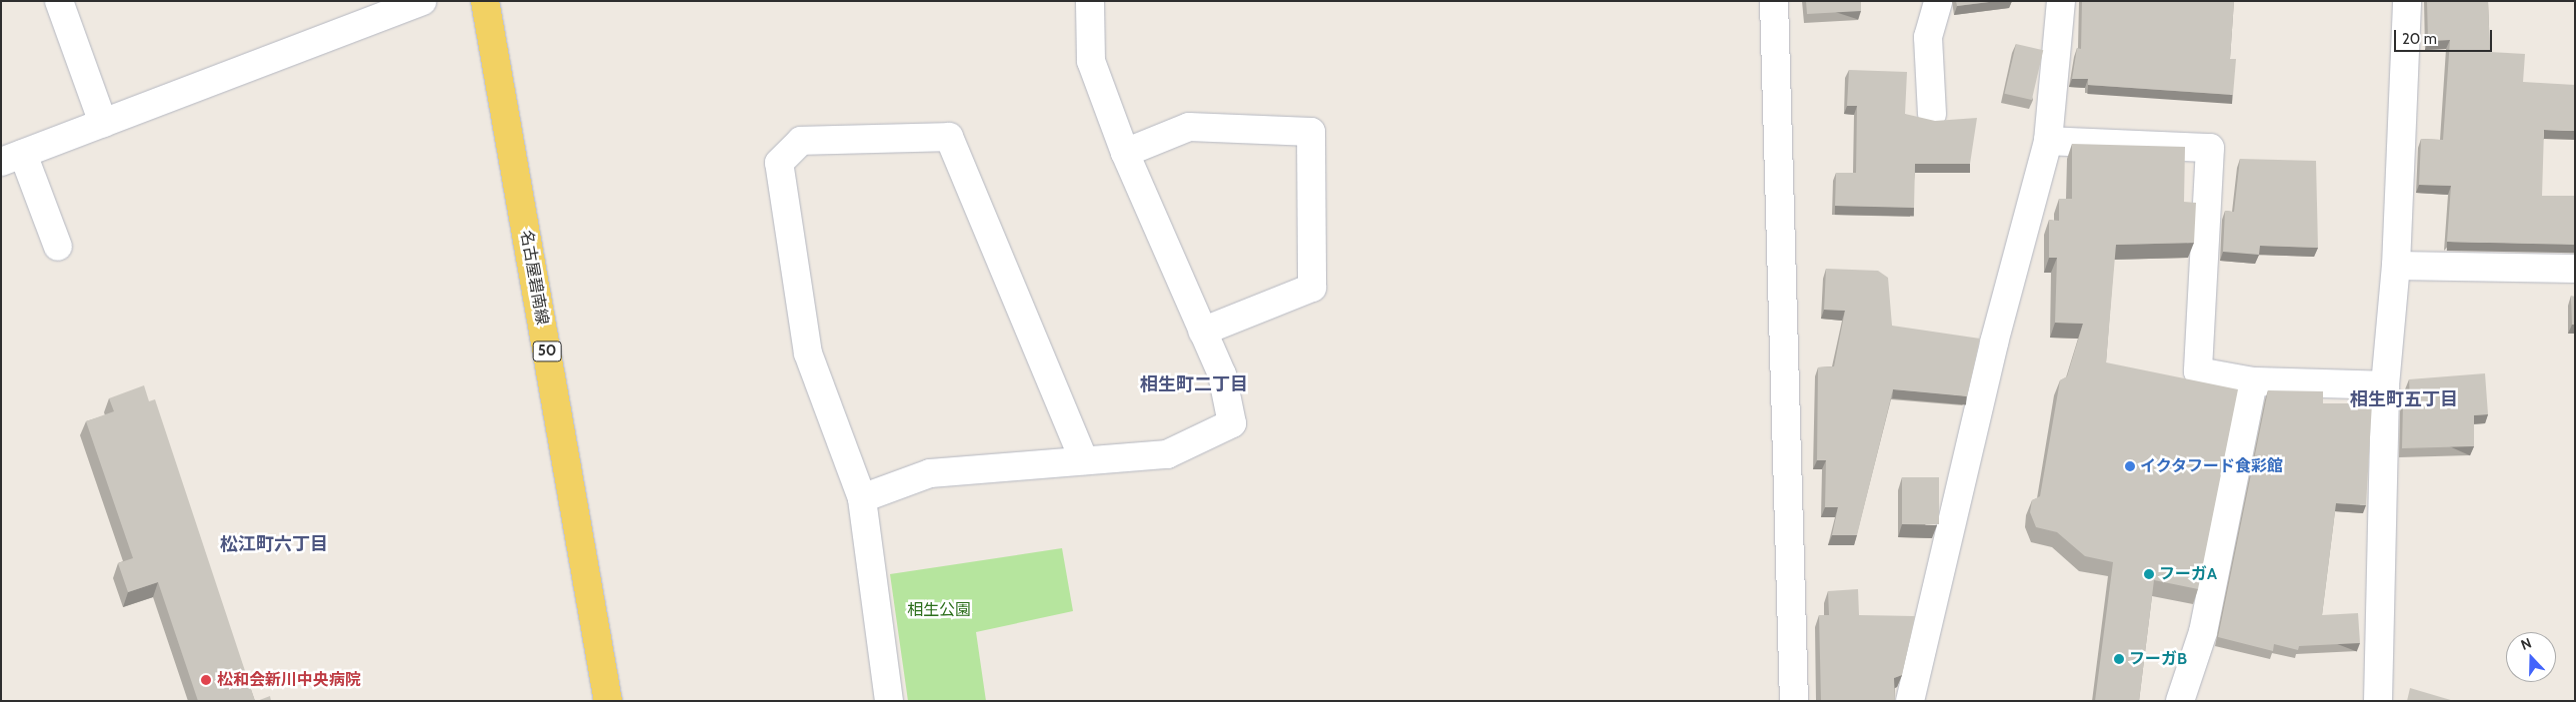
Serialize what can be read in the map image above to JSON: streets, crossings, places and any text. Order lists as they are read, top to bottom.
{
  "streets": {
    "main road": ["名古屋碧南線", "50"]
  },
  "districts": ["相生町二丁目", "相生町五丁目", "松江町六丁目"],
  "parks": ["相生公園"],
  "places": [
    "イクタフード食彩館",
    "フーガA",
    "フーガB",
    "松和会新川中央病院"
  ],
  "scale_bar": "20 m",
  "north": "top"
}
